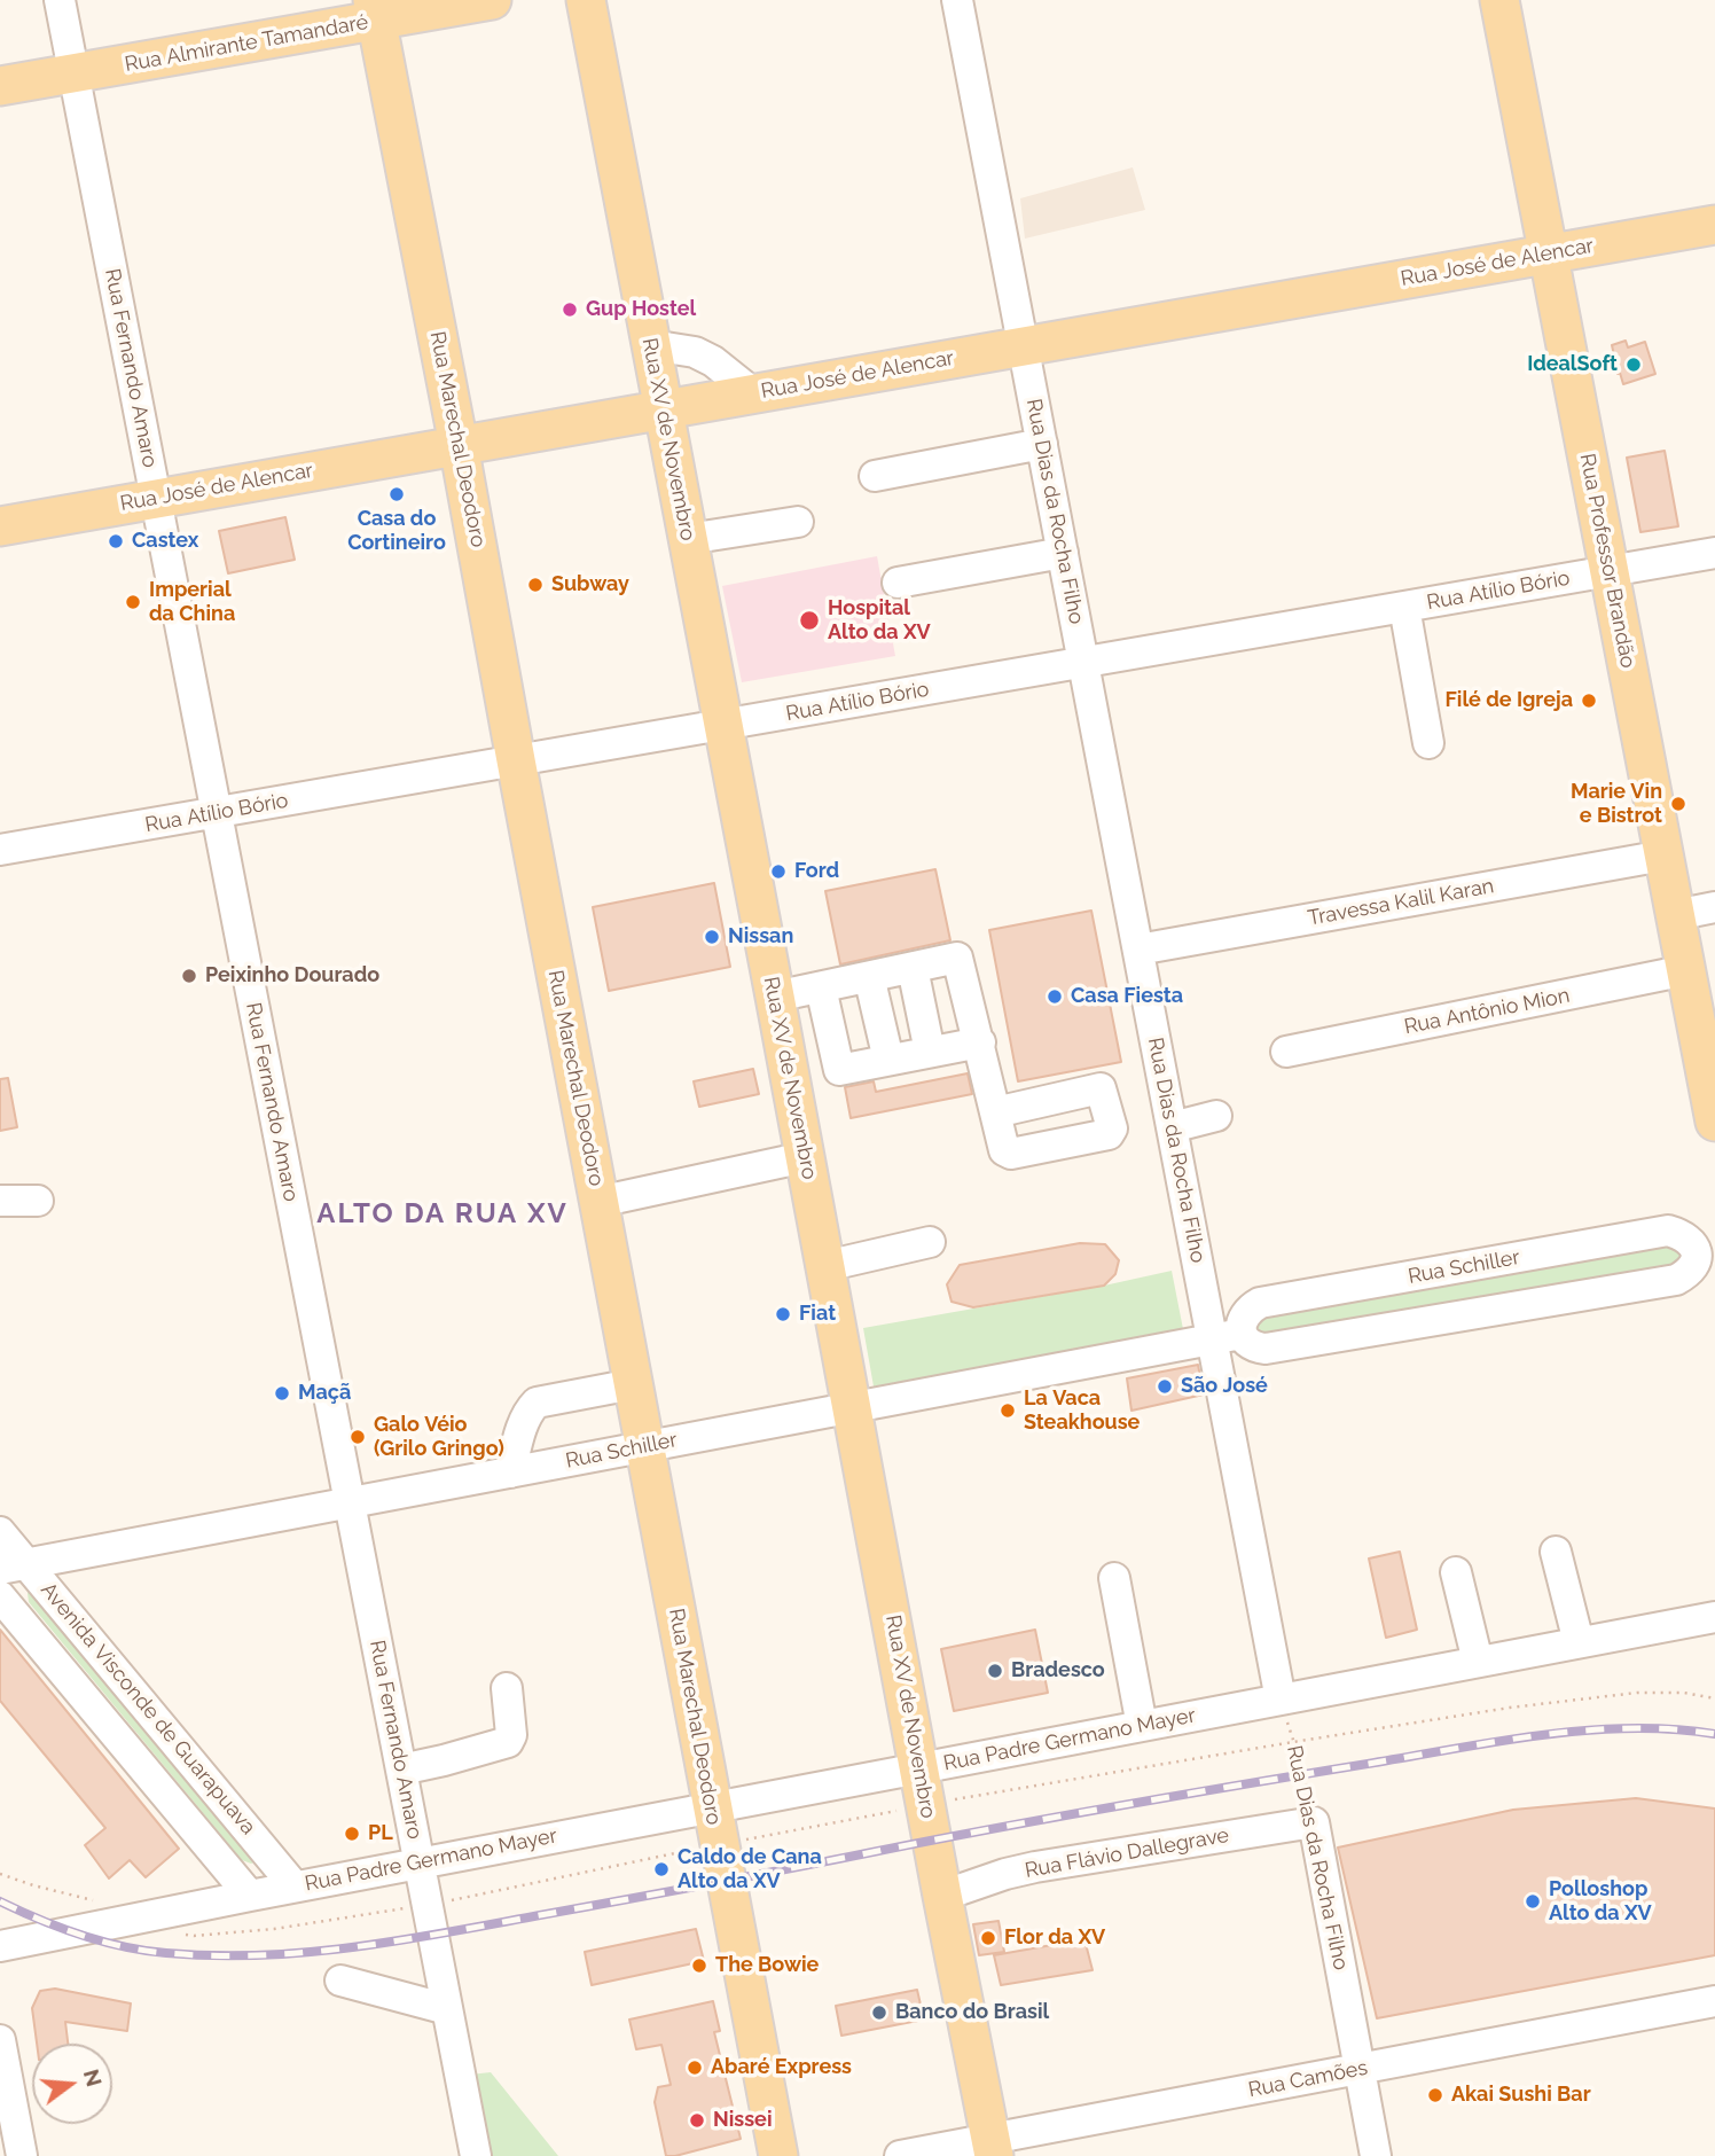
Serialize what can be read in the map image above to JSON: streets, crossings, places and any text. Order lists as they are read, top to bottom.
{
  "streets": {
    "main road": [
      "Rua Almirante Tamandaré",
      "Rua José de Alencar",
      "Rua Marechal Deodoro",
      "Rua XV de Novembro",
      "Rua Professor Brandão"
    ],
    "street": [
      "Rua Fernando Amaro",
      "Rua Dias da Rocha Filho",
      "Rua Atílio Bório",
      "Travessa Kalil Karan",
      "Rua Antônio Mion",
      "Rua Schiller",
      "Avenida Visconde de Guarapuava",
      "Rua Padre Germano Mayer",
      "Rua Flávio Dallegrave",
      "Rua Camões"
    ]
  },
  "crossings": [
    ["Rua Almirante Tamandaré", "Rua Fernando Amaro"],
    ["Rua Almirante Tamandaré", "Rua Marechal Deodoro"],
    ["Rua José de Alencar", "Rua Fernando Amaro"],
    ["Rua José de Alencar", "Rua Marechal Deodoro"],
    ["Rua José de Alencar", "Rua XV de Novembro"],
    ["Rua José de Alencar", "Rua Dias da Rocha Filho"],
    ["Rua José de Alencar", "Rua Professor Brandão"],
    ["Rua Fernando Amaro", "Rua Atílio Bório"],
    ["Rua Fernando Amaro", "Rua Schiller"],
    ["Rua Fernando Amaro", "Rua Padre Germano Mayer"],
    ["Rua Marechal Deodoro", "Rua Atílio Bório"],
    ["Rua Marechal Deodoro", "Rua Schiller"],
    ["Rua Marechal Deodoro", "Rua Padre Germano Mayer"],
    ["Rua XV de Novembro", "Rua Atílio Bório"],
    ["Rua XV de Novembro", "Rua Schiller"],
    ["Rua XV de Novembro", "Rua Padre Germano Mayer"],
    ["Rua XV de Novembro", "Rua Flávio Dallegrave"],
    ["Rua XV de Novembro", "Rua Camões"],
    ["Rua Dias da Rocha Filho", "Rua Atílio Bório"],
    ["Rua Dias da Rocha Filho", "Travessa Kalil Karan"],
    ["Rua Dias da Rocha Filho", "Rua Schiller"],
    ["Rua Dias da Rocha Filho", "Rua Padre Germano Mayer"],
    ["Rua Dias da Rocha Filho", "Rua Flávio Dallegrave"],
    ["Rua Dias da Rocha Filho", "Rua Camões"],
    ["Rua Professor Brandão", "Rua Atílio Bório"],
    ["Rua Professor Brandão", "Travessa Kalil Karan"],
    ["Rua Professor Brandão", "Rua Antônio Mion"],
    ["Rua Schiller", "Avenida Visconde de Guarapuava"],
    ["Avenida Visconde de Guarapuava", "Rua Padre Germano Mayer"]
  ],
  "districts": ["ALTO DA RUA XV"],
  "places": [
    "Gup Hostel",
    "IdealSoft",
    "Casa do Cortineiro",
    "Castex",
    "Subway",
    "Imperial da China",
    "Hospital Alto da XV",
    "Filé de Igreja",
    "Marie Vin e Bistrot",
    "Ford",
    "Nissan",
    "Peixinho Dourado",
    "Casa Fiesta",
    "Fiat",
    "São José",
    "Maçã",
    "La Vaca Steakhouse",
    "Galo Véio (Grilo Gringo)",
    "Bradesco",
    "PL",
    "Caldo de Cana Alto da XV",
    "Polloshop Alto da XV",
    "Flor da XV",
    "The Bowie",
    "Banco do Brasil",
    "Abaré Express",
    "Akai Sushi Bar",
    "Nissei"
  ],
  "north": "right"
}
